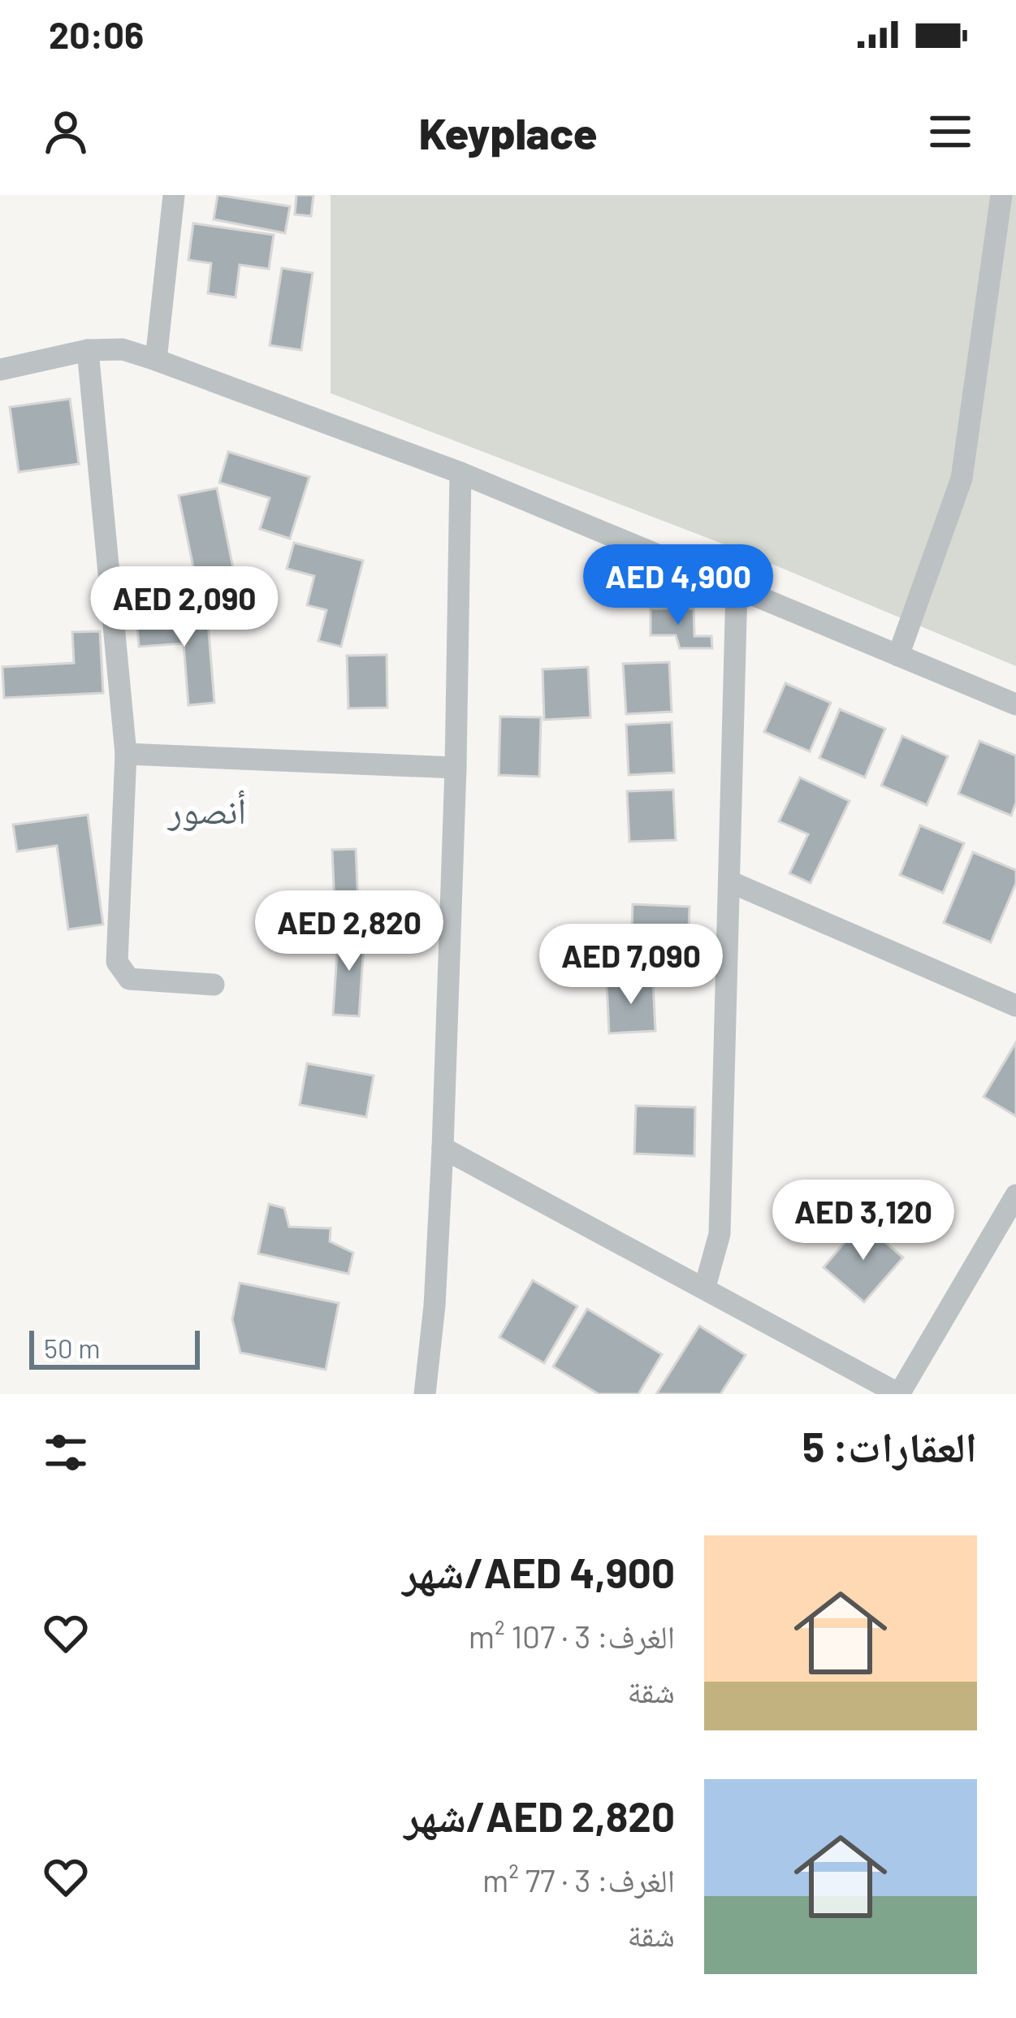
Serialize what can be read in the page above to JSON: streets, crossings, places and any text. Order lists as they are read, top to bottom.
{
  "districts": ["أنصور"],
  "scale_bar": "50 m",
  "page": {
    "status": "20:06",
    "header": "Keyplace",
    "price": [
      "AED 4,900",
      "AED 2,090",
      "AED 2,820",
      "AED 7,090",
      "AED 3,120"
    ],
    "scale": "50 m",
    "heading": "العقارات: 5",
    "list": [
      {
        "name": "AED 4,900/شهر",
        "note": "الغرف: 3 · 107 m² · شقة"
      },
      {
        "name": "AED 2,820/شهر",
        "note": "الغرف: 3 · 77 m² · شقة"
      }
    ]
  }
}
